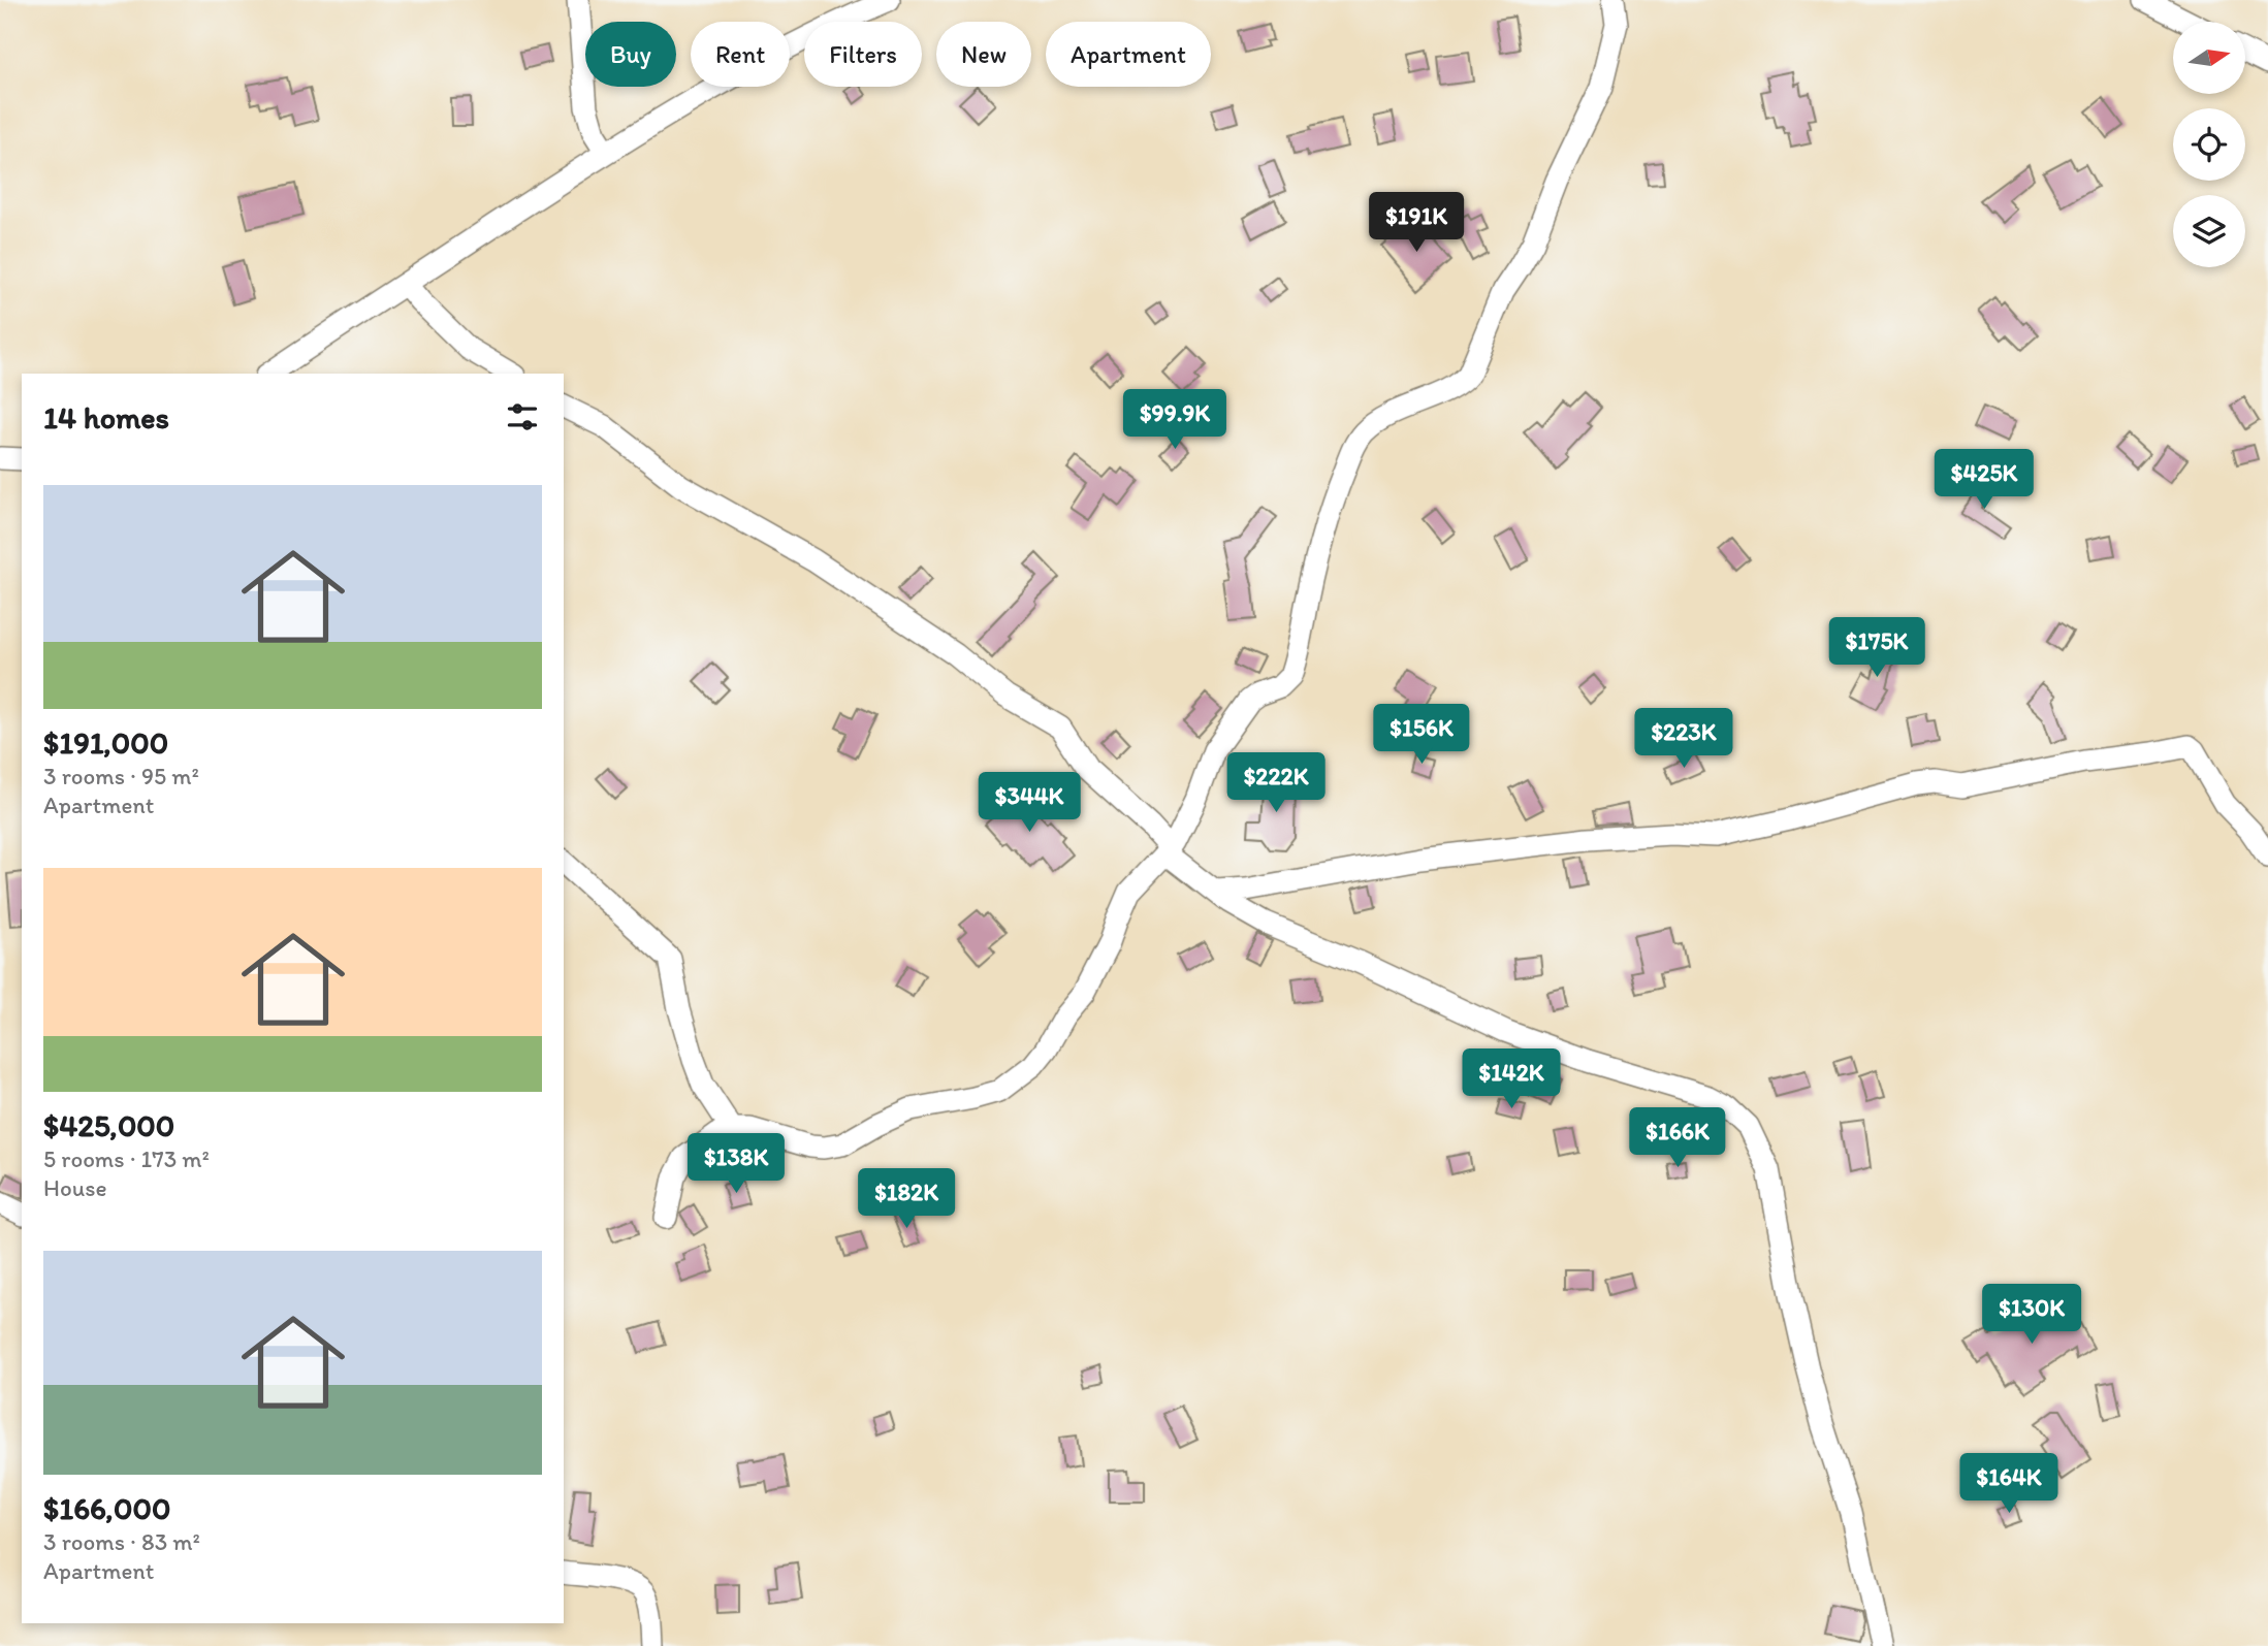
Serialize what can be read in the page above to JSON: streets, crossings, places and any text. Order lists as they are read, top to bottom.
{
  "north": "right",
  "page": {
    "chip": [
      "Buy",
      "Rent",
      "Filters",
      "New",
      "Apartment"
    ],
    "price": [
      "$191K",
      "$99.9K",
      "$425K",
      "$175K",
      "$156K",
      "$223K",
      "$222K",
      "$344K",
      "$142K",
      "$166K",
      "$138K",
      "$182K",
      "$130K",
      "$164K"
    ],
    "heading": "14 homes",
    "list": [
      {
        "name": "$191,000",
        "note": "3 rooms · 95 m² · Apartment"
      },
      {
        "name": "$425,000",
        "note": "5 rooms · 173 m² · House"
      },
      {
        "name": "$166,000",
        "note": "3 rooms · 83 m² · Apartment"
      }
    ]
  }
}
